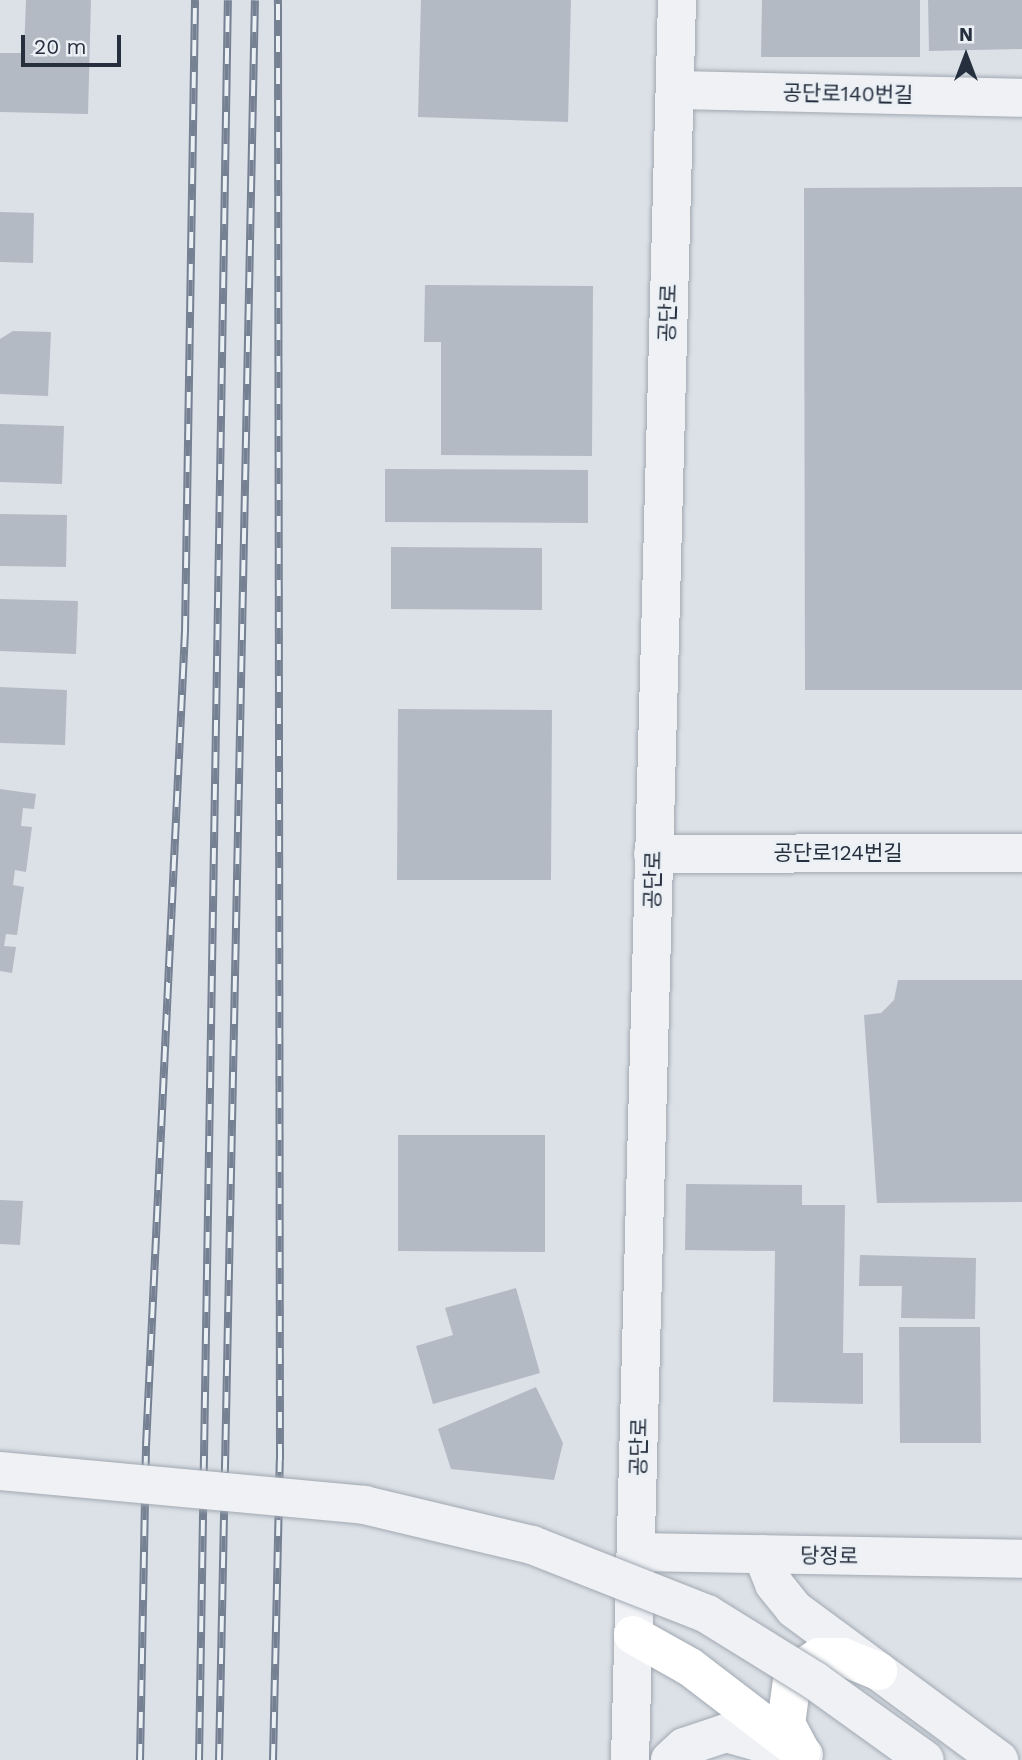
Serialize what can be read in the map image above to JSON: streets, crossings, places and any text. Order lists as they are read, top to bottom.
{
  "streets": {
    "street": [
      "공단로140번길",
      "공단로",
      "공단로124번길",
      "당정로"
    ]
  },
  "crossings": [
    ["공단로140번길", "공단로"],
    ["공단로", "공단로124번길"],
    ["공단로", "당정로"]
  ],
  "scale_bar": "20 m",
  "north": "top"
}
